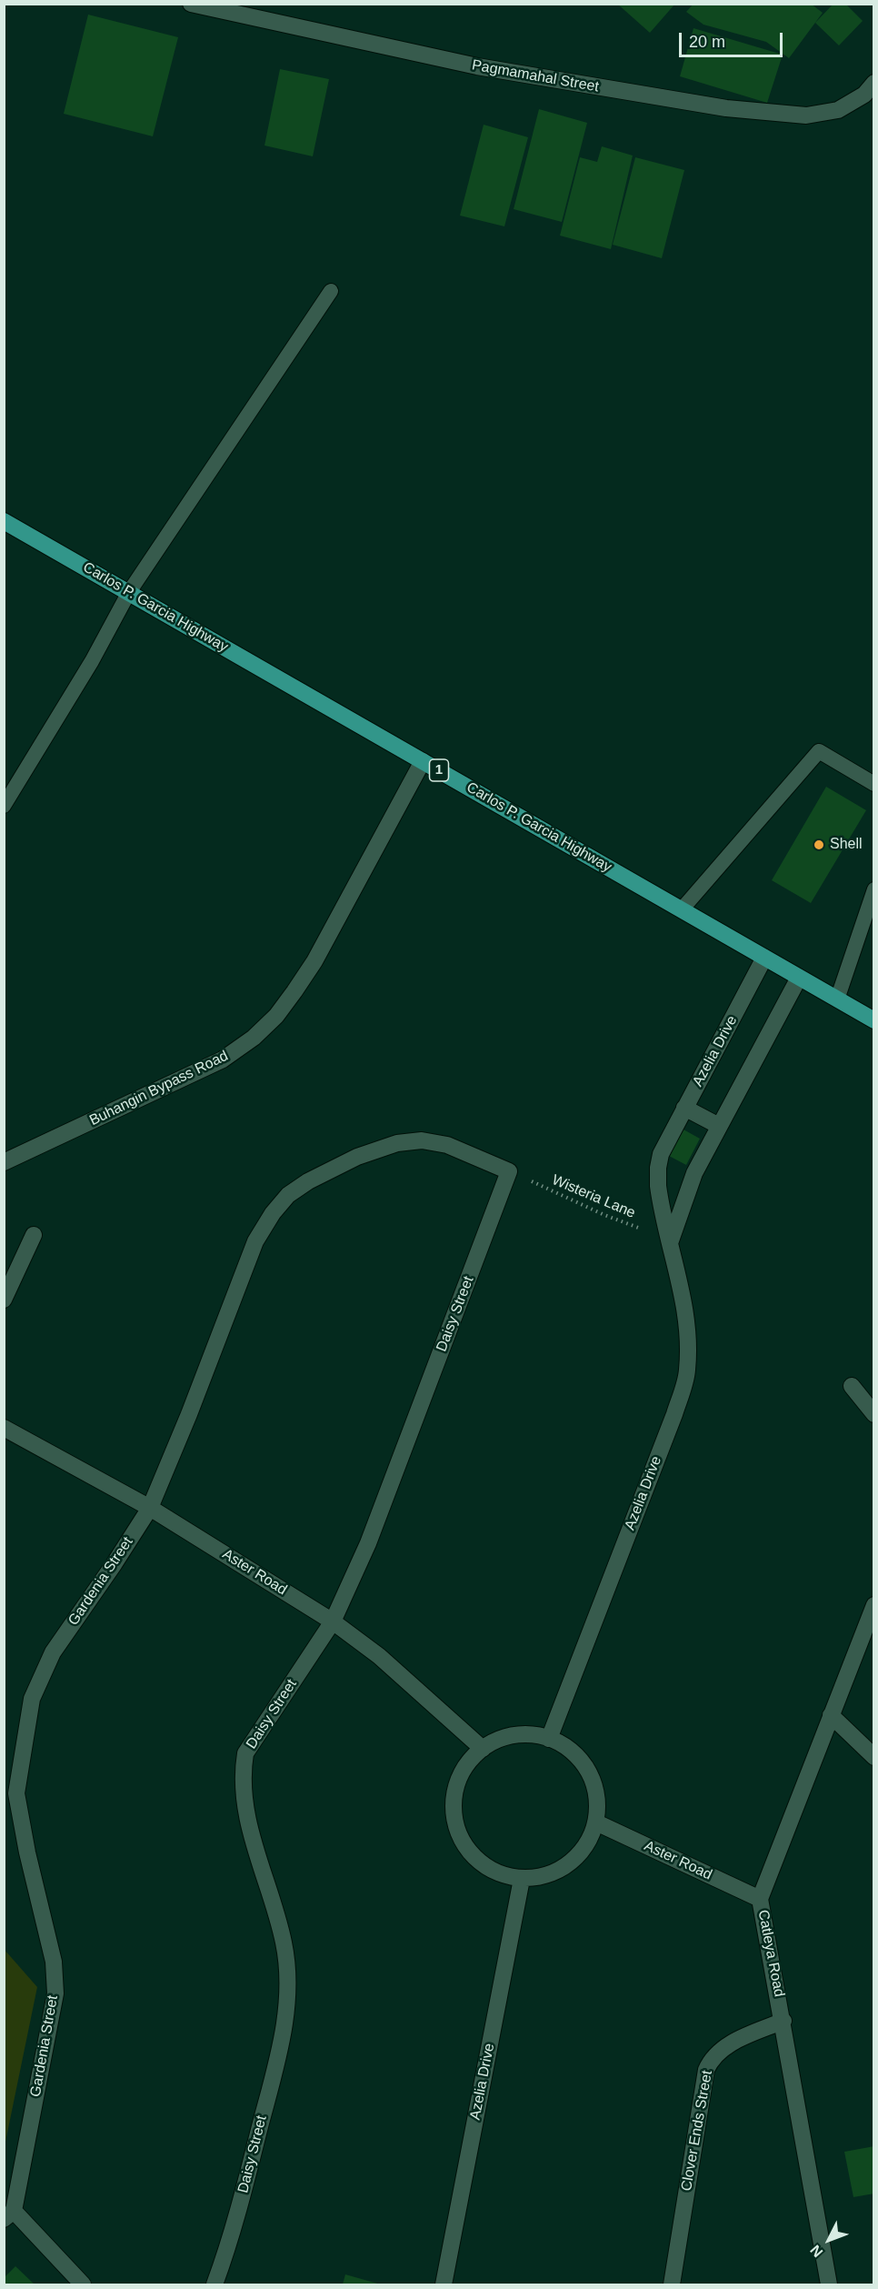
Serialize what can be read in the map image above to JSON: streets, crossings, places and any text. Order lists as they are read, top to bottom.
{
  "streets": {
    "highway": ["Carlos P. Garcia Highway", "1"],
    "street": [
      "Pagmamahal Street",
      "Azelia Drive",
      "Buhangin Bypass Road",
      "Daisy Street",
      "Aster Road",
      "Gardenia Street",
      "Catleya Road",
      "Clover Ends Street"
    ],
    "path": ["Wisteria Lane"]
  },
  "crossings": [
    ["Carlos P. Garcia Highway", "Azelia Drive"],
    ["Carlos P. Garcia Highway", "Buhangin Bypass Road"],
    ["Azelia Drive", "Wisteria Lane"],
    ["Azelia Drive", "Aster Road"],
    ["Wisteria Lane", "Daisy Street"],
    ["Wisteria Lane", "Gardenia Street"],
    ["Daisy Street", "Aster Road"],
    ["Daisy Street", "Gardenia Street"],
    ["Aster Road", "Gardenia Street"],
    ["Aster Road", "Catleya Road"],
    ["Catleya Road", "Clover Ends Street"]
  ],
  "places": ["Shell"],
  "scale_bar": "20 m",
  "north": "bottom left"
}
